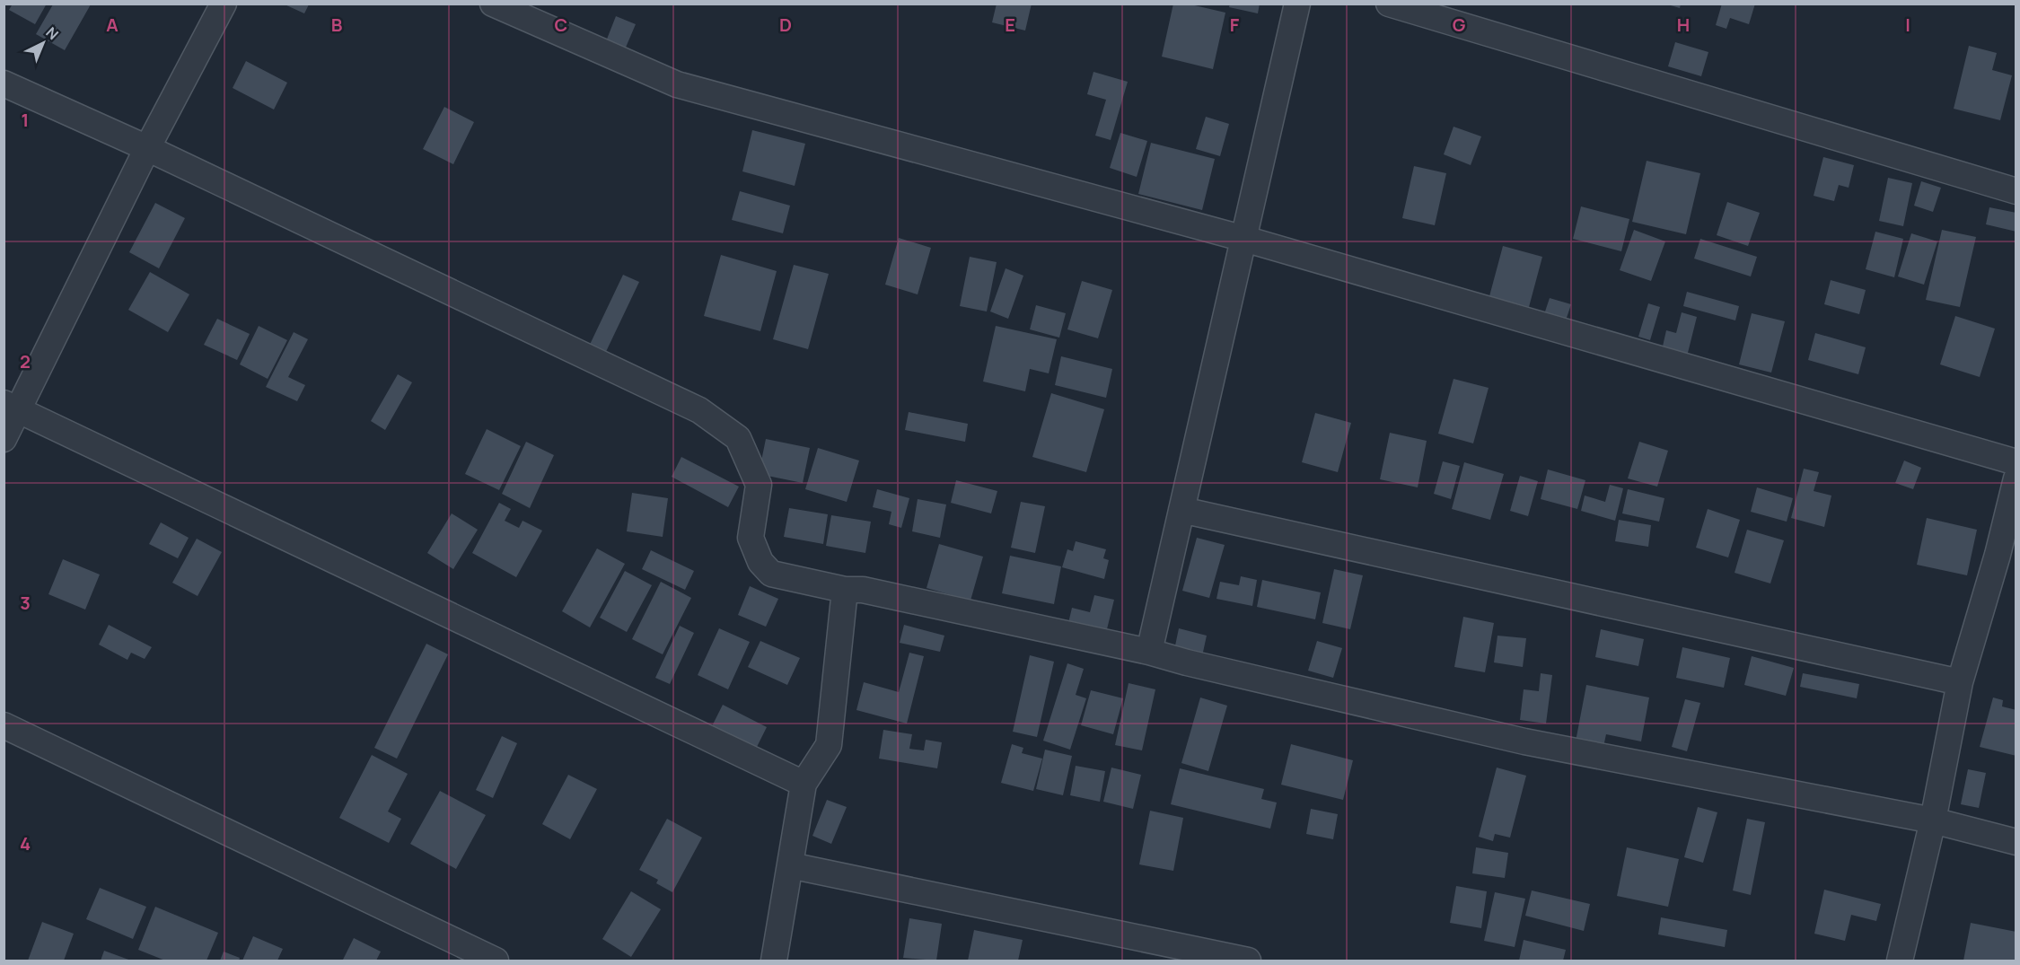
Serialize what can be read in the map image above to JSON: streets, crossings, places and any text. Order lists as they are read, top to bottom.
{
  "north": "top right",
  "grid": {
    "columns": [
      "A",
      "B",
      "C",
      "D",
      "E",
      "F",
      "G",
      "H",
      "I"
    ],
    "rows": [
      "1",
      "2",
      "3",
      "4"
    ]
  }
}
